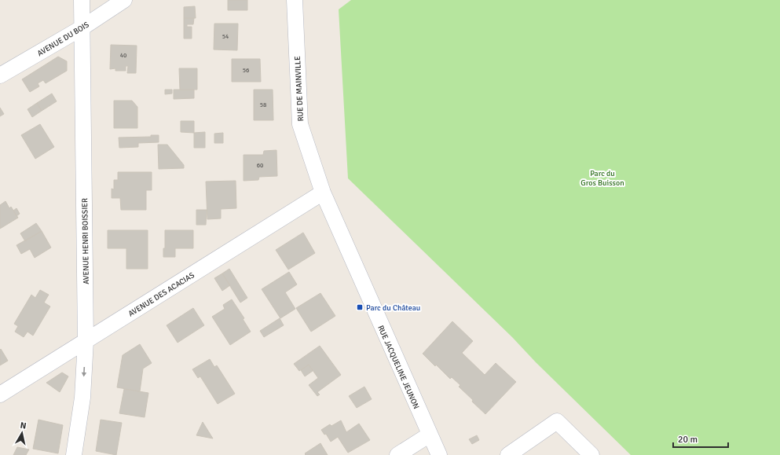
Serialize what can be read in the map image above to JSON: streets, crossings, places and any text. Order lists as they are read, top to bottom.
{
  "streets": {
    "street": [
      "AVENUE DU BOIS",
      "RUE DE MAINVILLE",
      "AVENUE HENRI BOISSIER",
      "AVENUE DES ACACIAS",
      "RUE JACQUELINE JEUNON"
    ]
  },
  "crossings": [
    ["AVENUE DU BOIS", "AVENUE HENRI BOISSIER"],
    ["RUE DE MAINVILLE", "AVENUE DES ACACIAS"],
    ["RUE DE MAINVILLE", "RUE JACQUELINE JEUNON"],
    ["AVENUE HENRI BOISSIER", "AVENUE DES ACACIAS"],
    ["AVENUE DES ACACIAS", "RUE JACQUELINE JEUNON"]
  ],
  "parks": ["Parc du Gros Buisson"],
  "places": {
    "transit": ["Parc du Château"]
  },
  "house_numbers": [
    "54",
    "40",
    "56",
    "58",
    "60"
  ],
  "scale_bar": "20 m",
  "north": "top"
}
